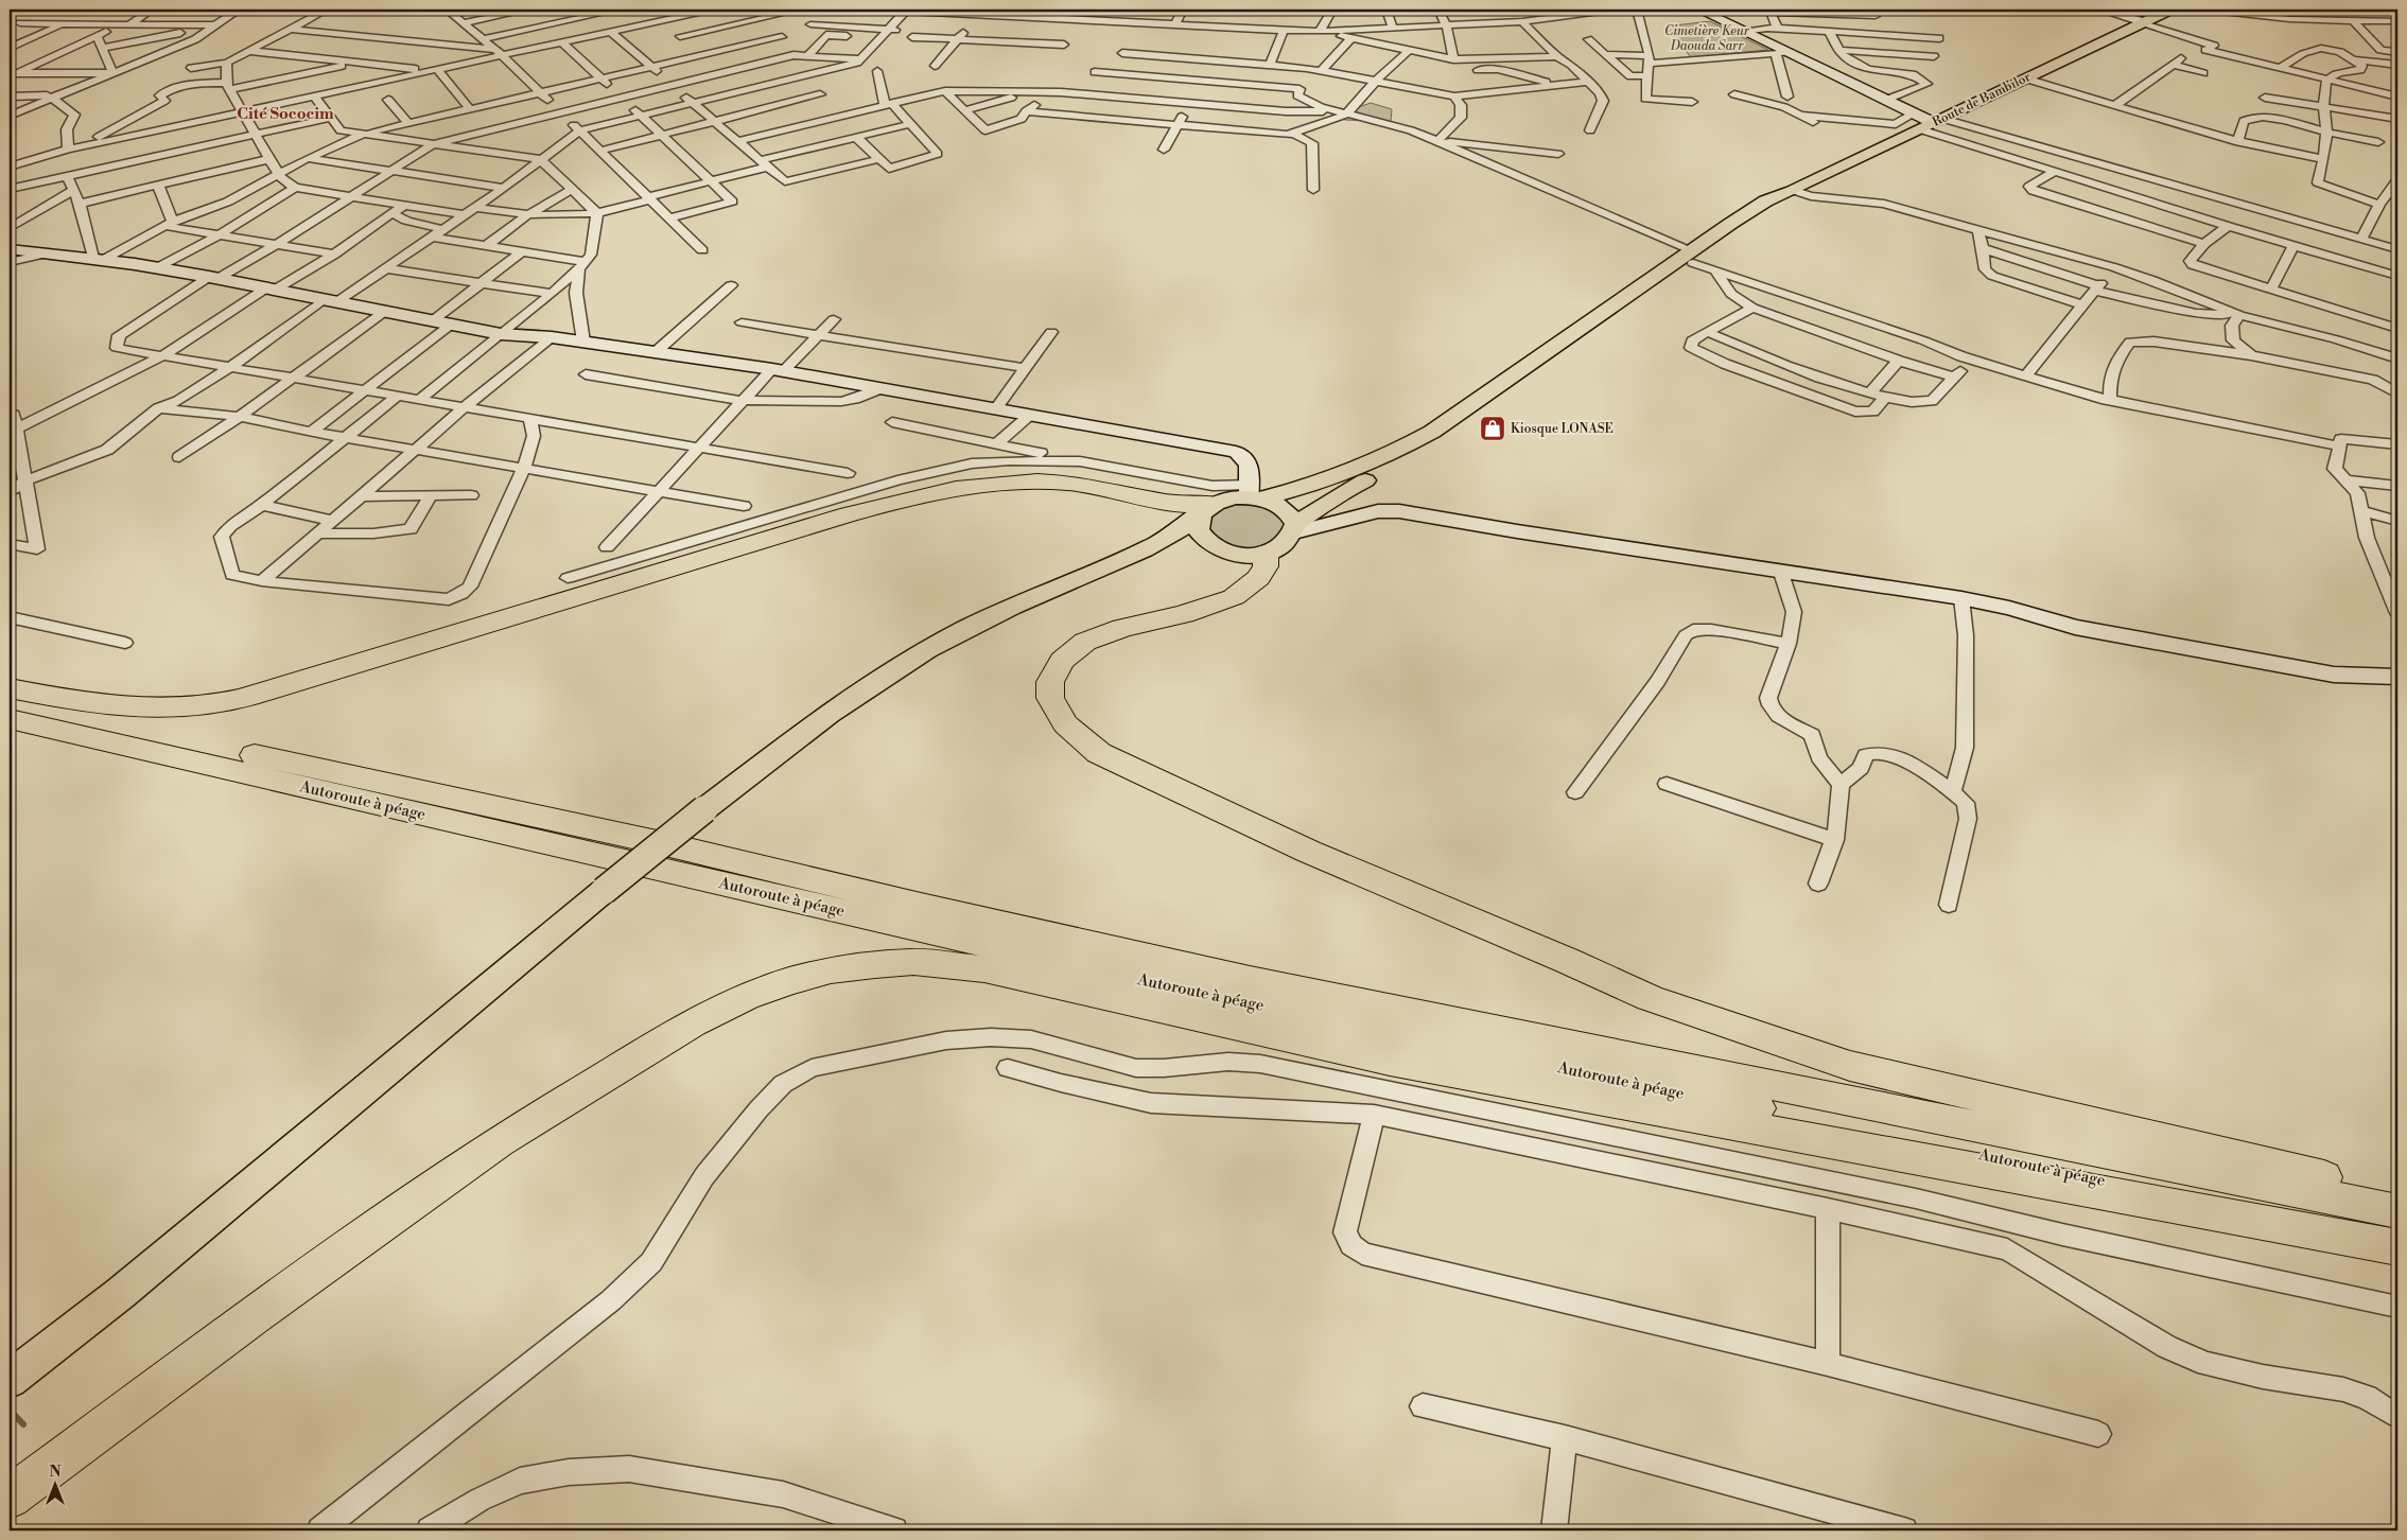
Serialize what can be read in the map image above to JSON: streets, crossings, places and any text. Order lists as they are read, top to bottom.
{
  "streets": {
    "highway": ["Autoroute à péage"],
    "main road": ["Route de Bambilor"]
  },
  "districts": ["Cité Sococim"],
  "parks": ["Cimetière Keur Daouda Sarr"],
  "places": {
    "shop": ["Kiosque LONASE"]
  },
  "north": "top"
}
